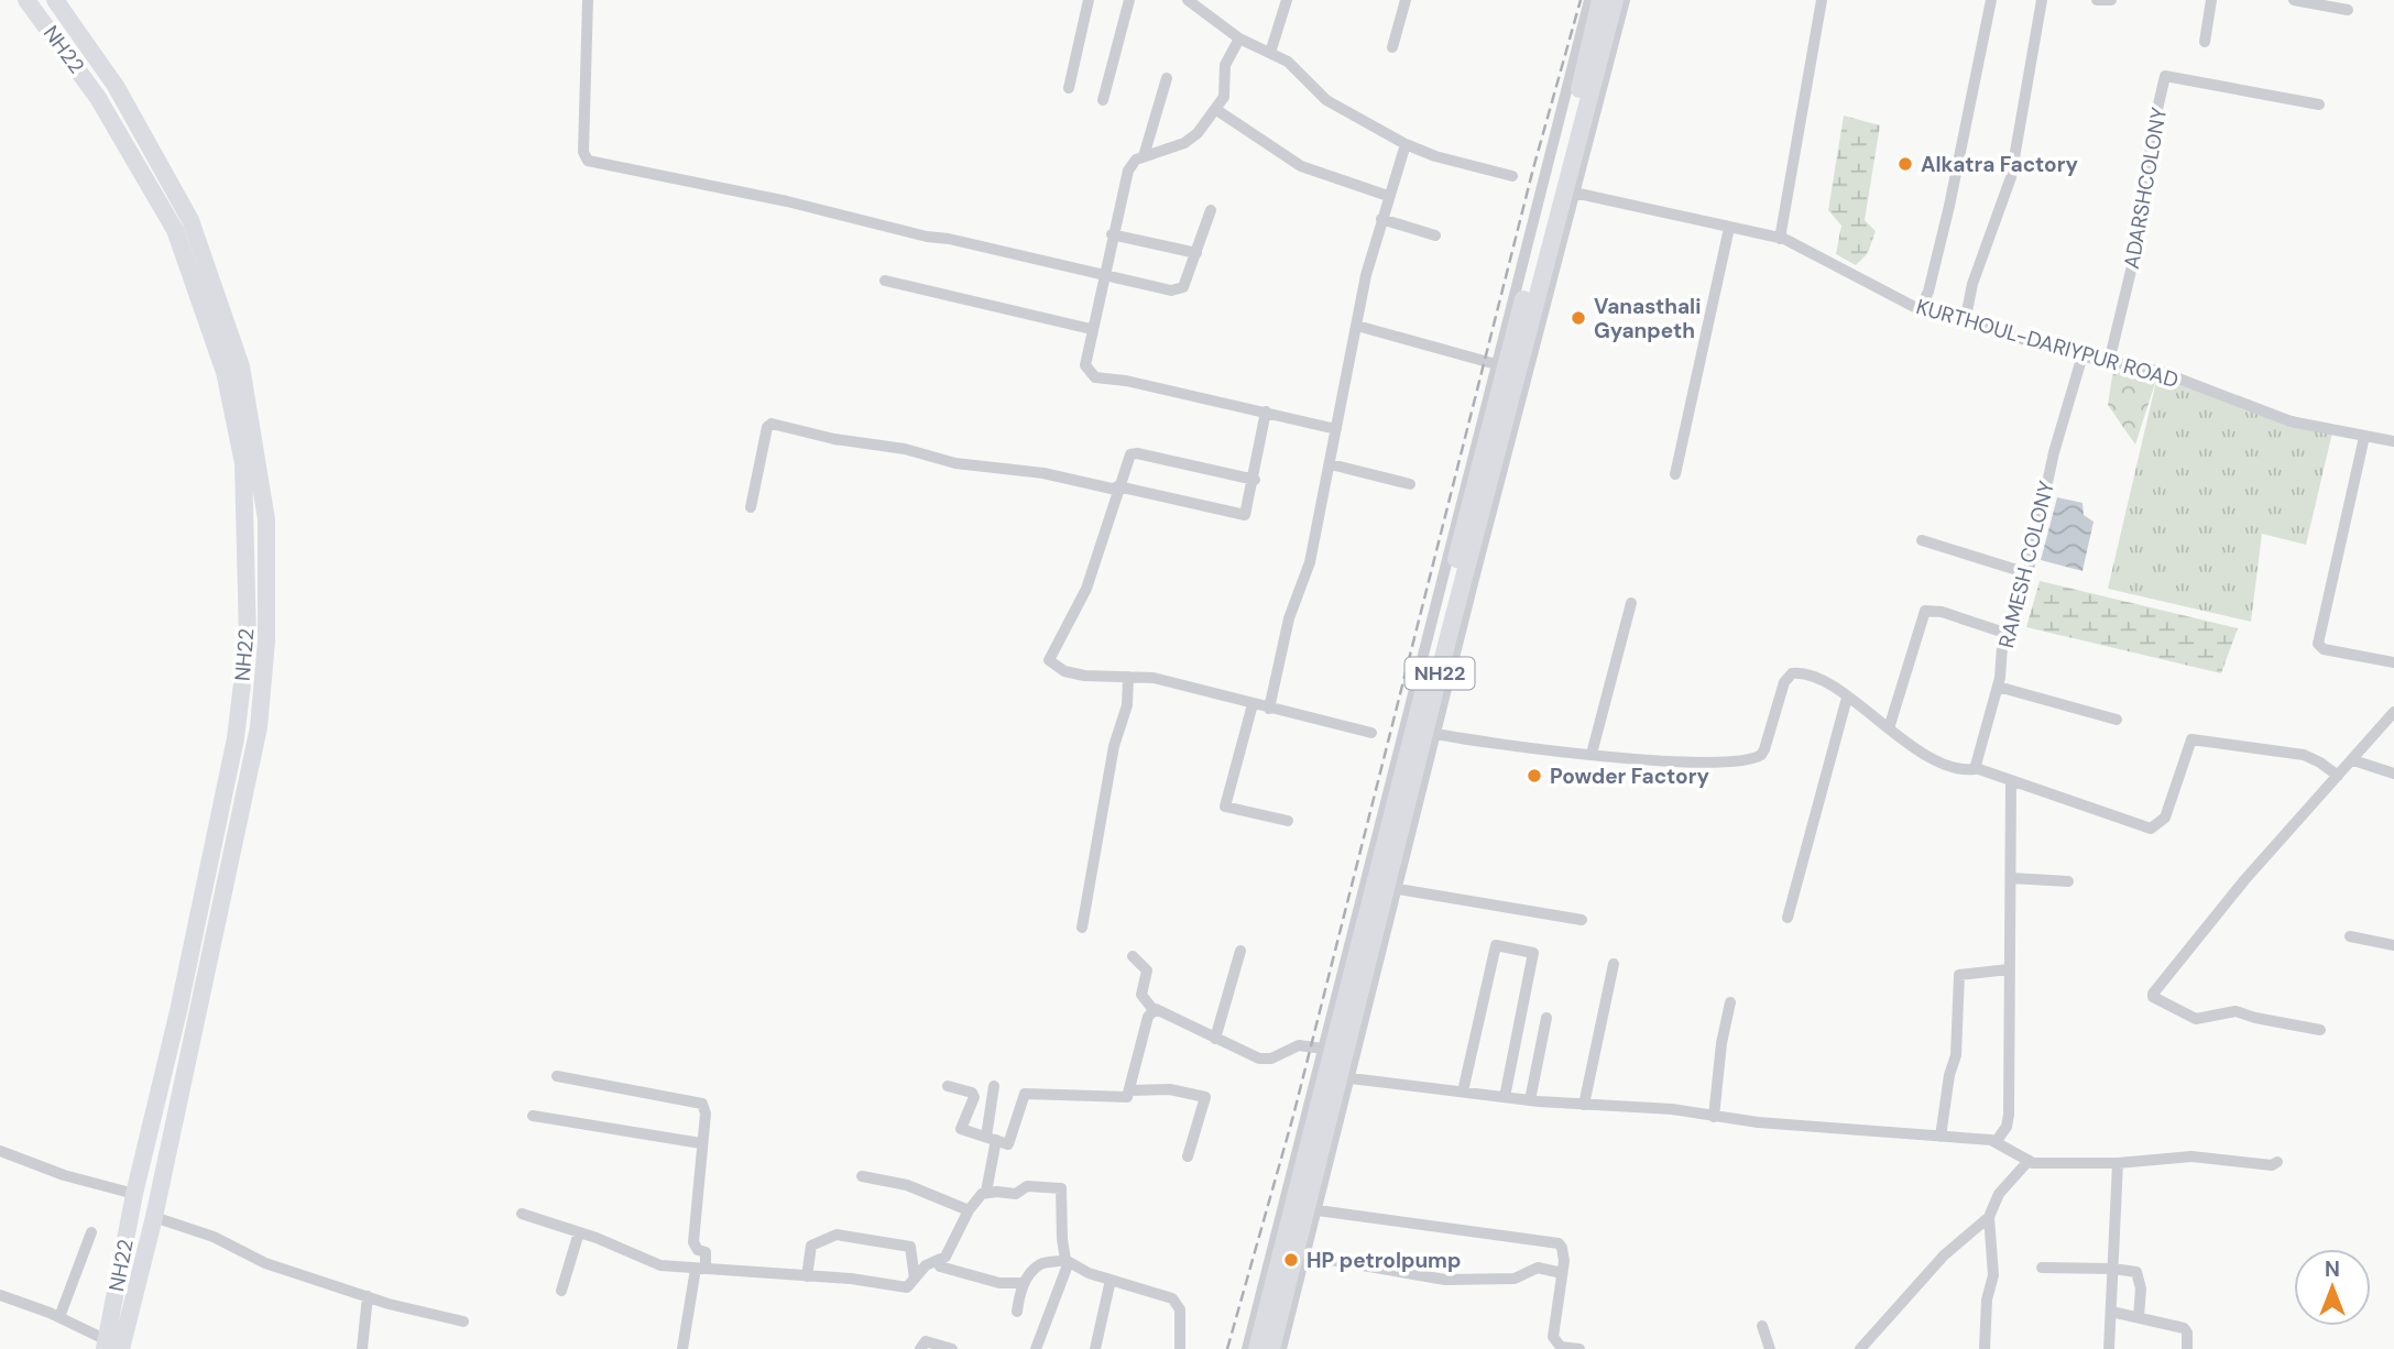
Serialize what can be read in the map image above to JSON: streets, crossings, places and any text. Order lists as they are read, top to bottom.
{
  "streets": {
    "highway": ["NH22"],
    "street": ["ADARSHCOLONY", "KURTHOUL-DARIYPUR ROAD", "RAMESH COLONY"]
  },
  "crossings": [
    ["ADARSHCOLONY", "KURTHOUL-DARIYPUR ROAD"],
    ["KURTHOUL-DARIYPUR ROAD", "RAMESH COLONY"]
  ],
  "places": [
    "Alkatra Factory",
    "Vanasthali Gyanpeth",
    "Powder Factory",
    "HP petrolpump"
  ],
  "north": "top"
}
